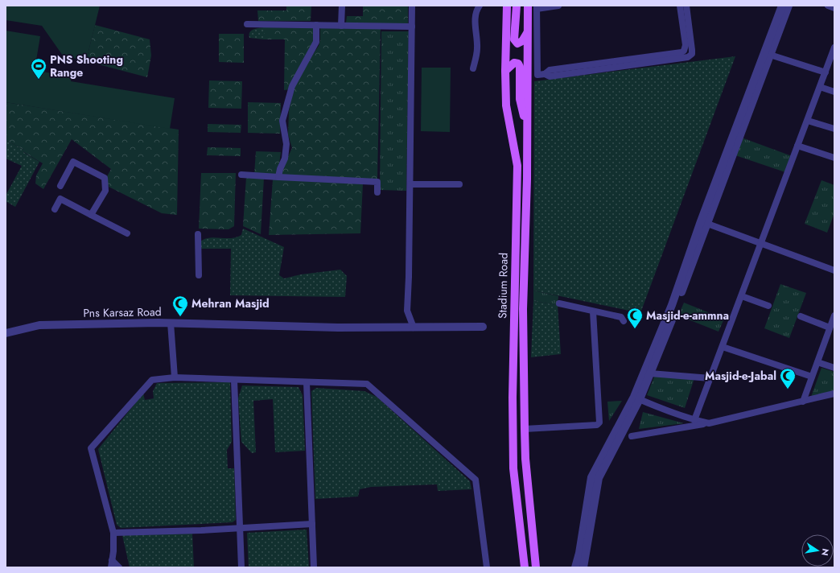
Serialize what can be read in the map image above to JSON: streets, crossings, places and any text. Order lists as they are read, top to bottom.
{
  "streets": {
    "main road": ["Stadium Road"],
    "street": ["Pns Karsaz Road"]
  },
  "places": {
    "sports": ["PNS Shooting Range"],
    "mosque": ["Mehran Masjid", "Masjid-e-ammna", "Masjid-e-Jabal"]
  },
  "north": "right"
}
